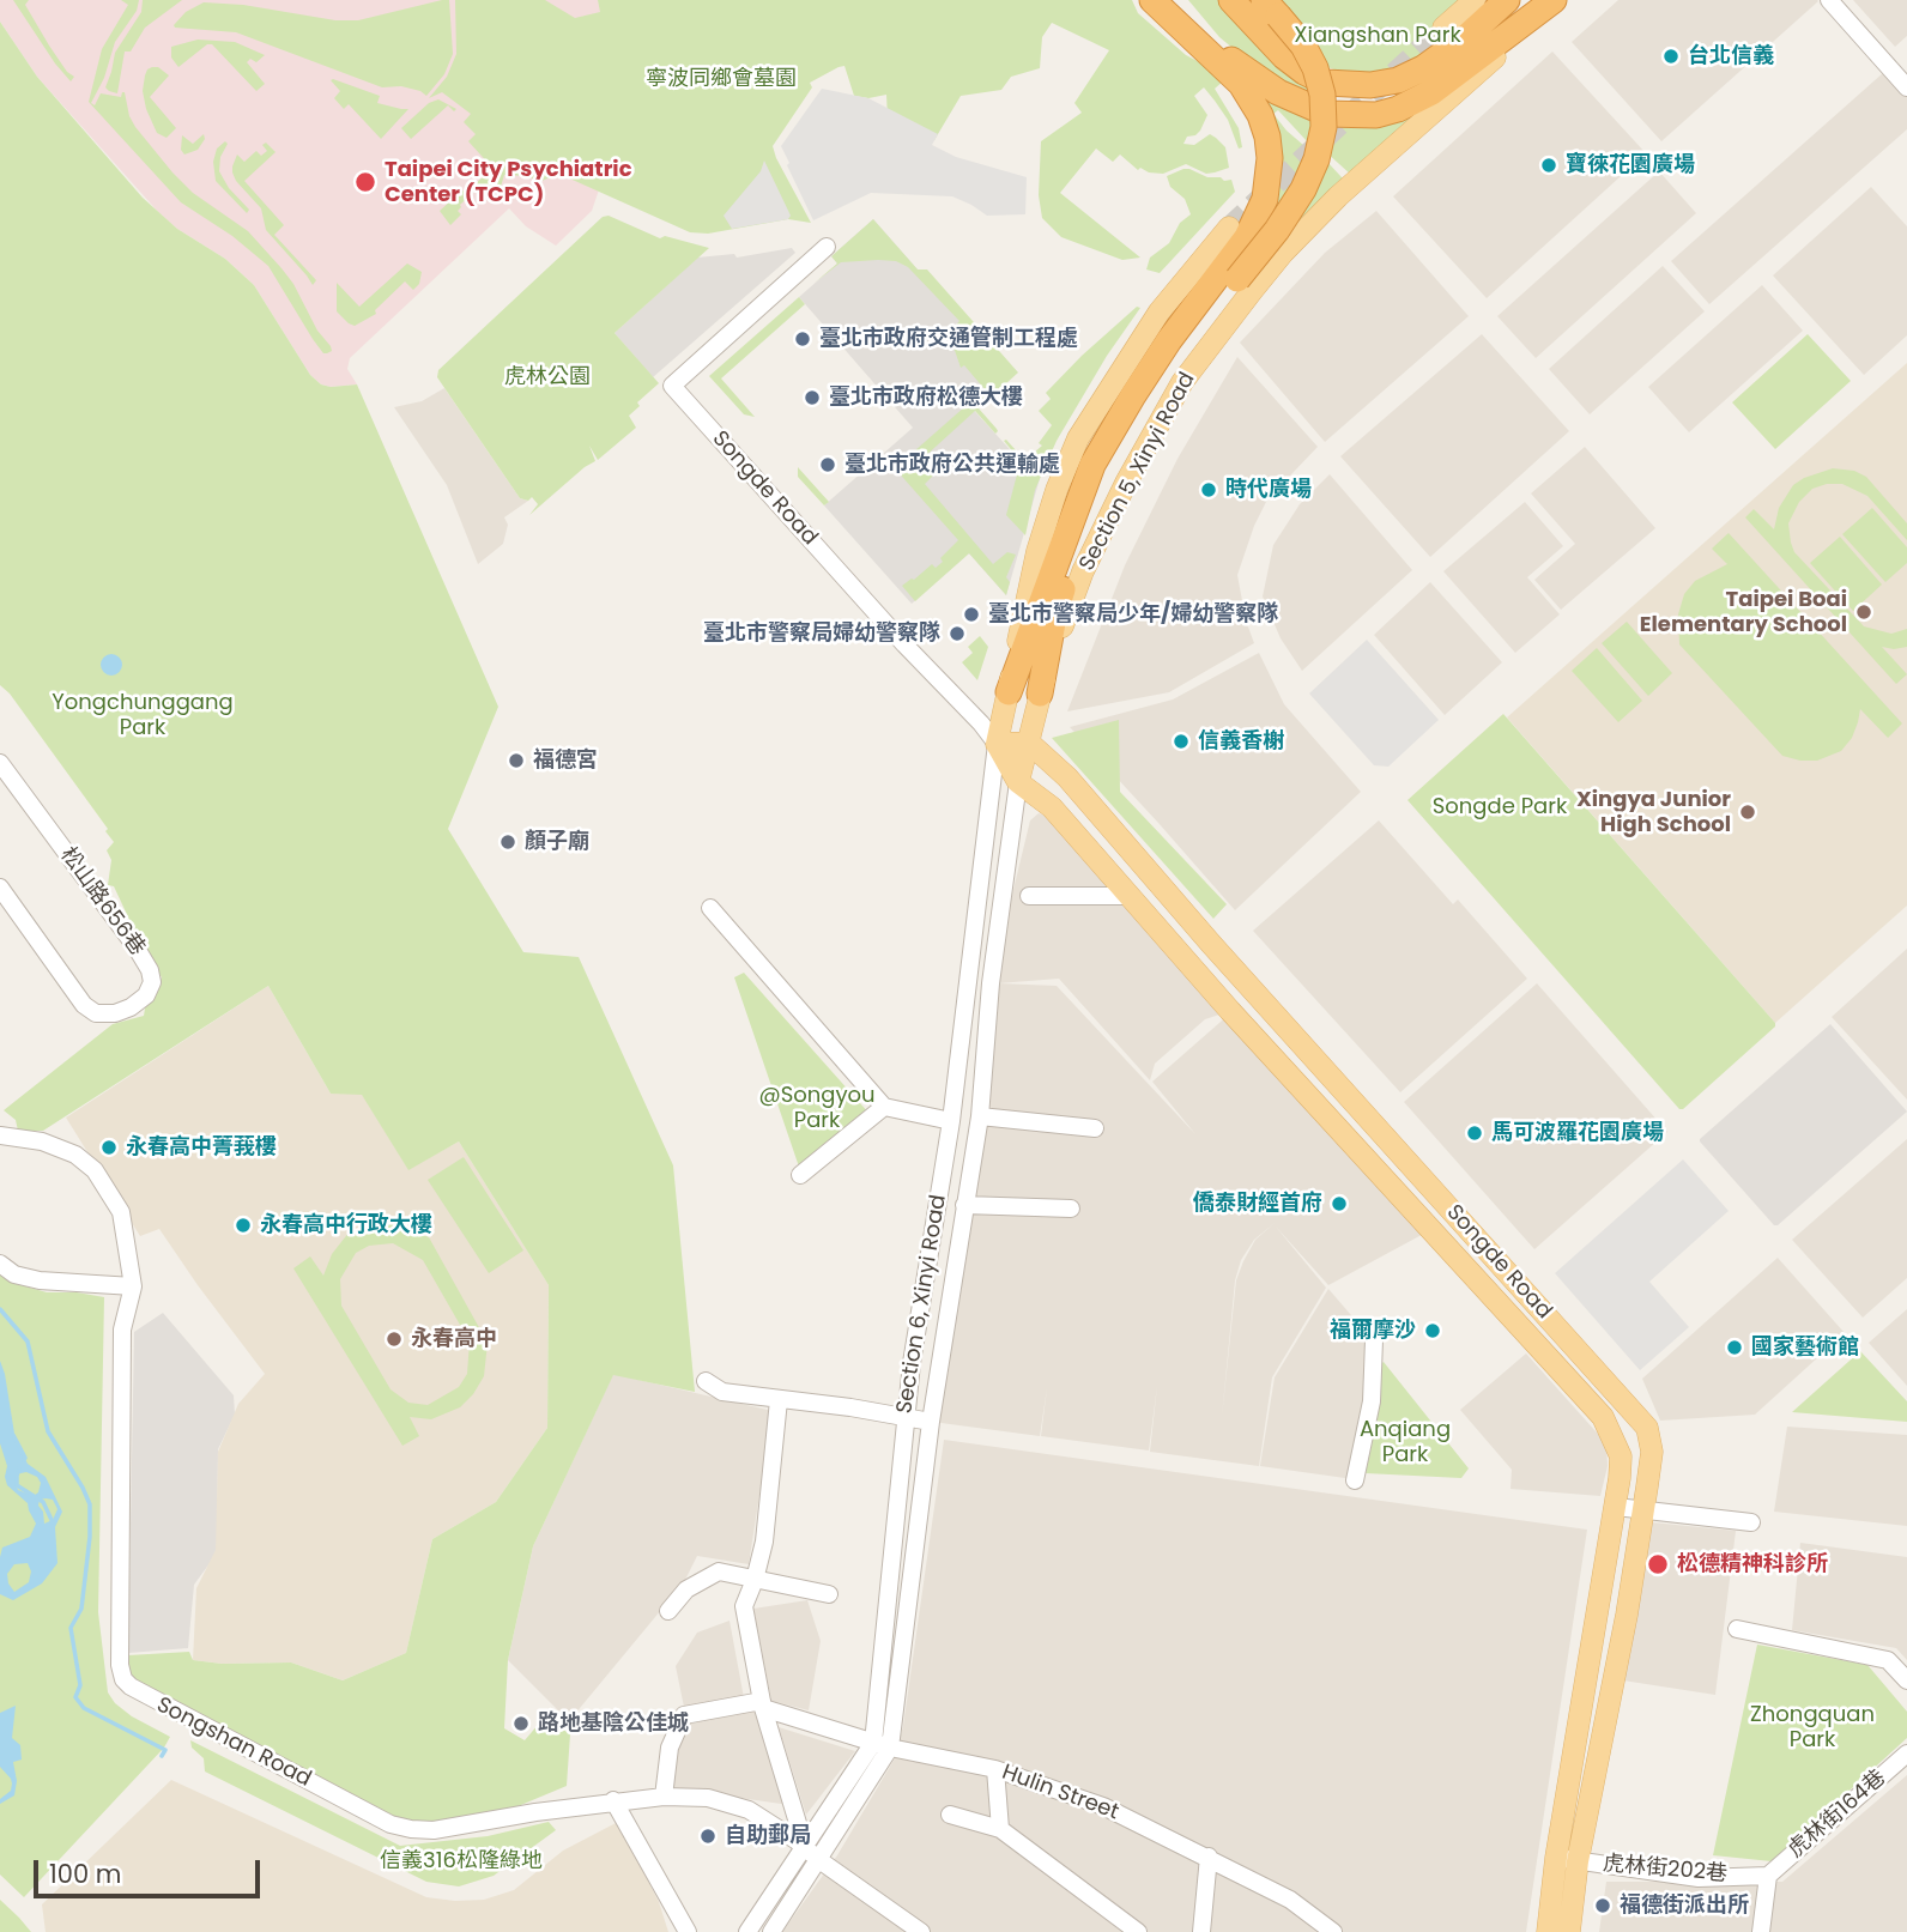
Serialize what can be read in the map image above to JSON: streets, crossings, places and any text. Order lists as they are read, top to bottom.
{
  "streets": {
    "main road": ["Section 5, Xinyi Road", "Songde Road"],
    "street": [
      "松山路656巷",
      "Section 6, Xinyi Road",
      "Songshan Road",
      "Hulin Street",
      "虎林街164巷",
      "虎林街202巷"
    ]
  },
  "crossings": [
    ["Section 5, Xinyi Road", "Songde Road"],
    ["Section 5, Xinyi Road", "Section 6, Xinyi Road"],
    ["Songde Road", "Section 6, Xinyi Road"],
    ["Songde Road", "虎林街202巷"],
    ["Section 6, Xinyi Road", "Songshan Road"],
    ["Section 6, Xinyi Road", "Hulin Street"],
    ["虎林街164巷", "虎林街202巷"]
  ],
  "parks": [
    "Xiangshan Park",
    "寧波同鄉會墓園",
    "虎林公園",
    "Yongchunggang Park",
    "Songde Park",
    "@Songyou Park",
    "Anqiang Park",
    "Zhongquan Park",
    "信義316松隆綠地"
  ],
  "places": [
    "台北信義",
    "寶徠花園廣場",
    "Taipei City Psychiatric Center (TCPC)",
    "臺北市政府交通管制工程處",
    "臺北市政府松德大樓",
    "臺北市政府公共運輸處",
    "時代廣場",
    "Taipei Boai Elementary School",
    "臺北市警察局少年/婦幼警察隊",
    "臺北市警察局婦幼警察隊",
    "信義香榭",
    "福德宮",
    "Xingya Junior High School",
    "顏子廟",
    "馬可波羅花園廣場",
    "永春高中菁莪樓",
    "僑泰財經首府",
    "永春高中行政大樓",
    "福爾摩沙",
    "永春高中",
    "國家藝術館",
    "松德精神科診所",
    "路地基陰公佳城",
    "自助郵局",
    "福德街派出所"
  ],
  "scale_bar": "100 m"
}
